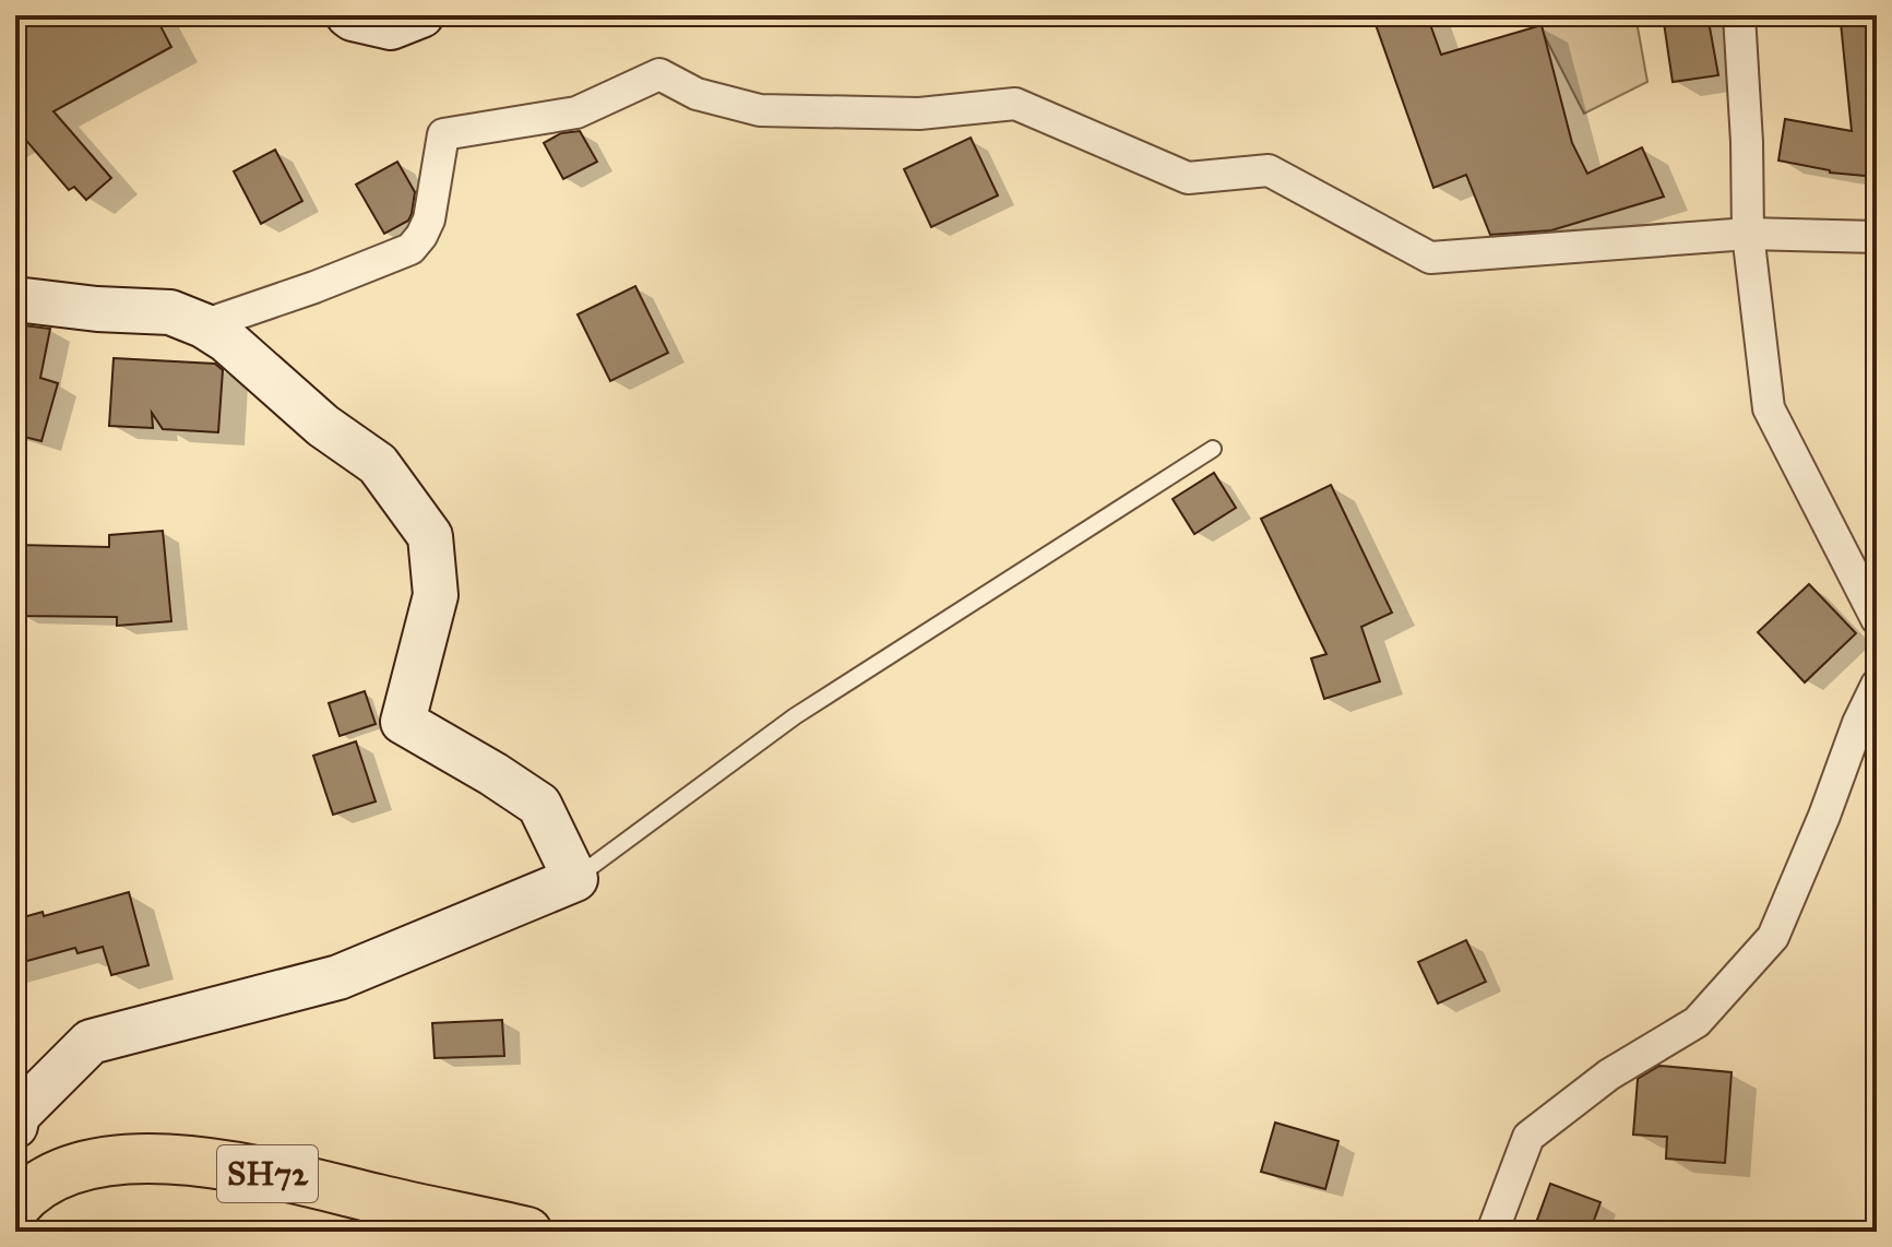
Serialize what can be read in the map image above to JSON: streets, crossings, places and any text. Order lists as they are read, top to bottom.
{
  "streets": {
    "main road": ["SH72"]
  }
}
